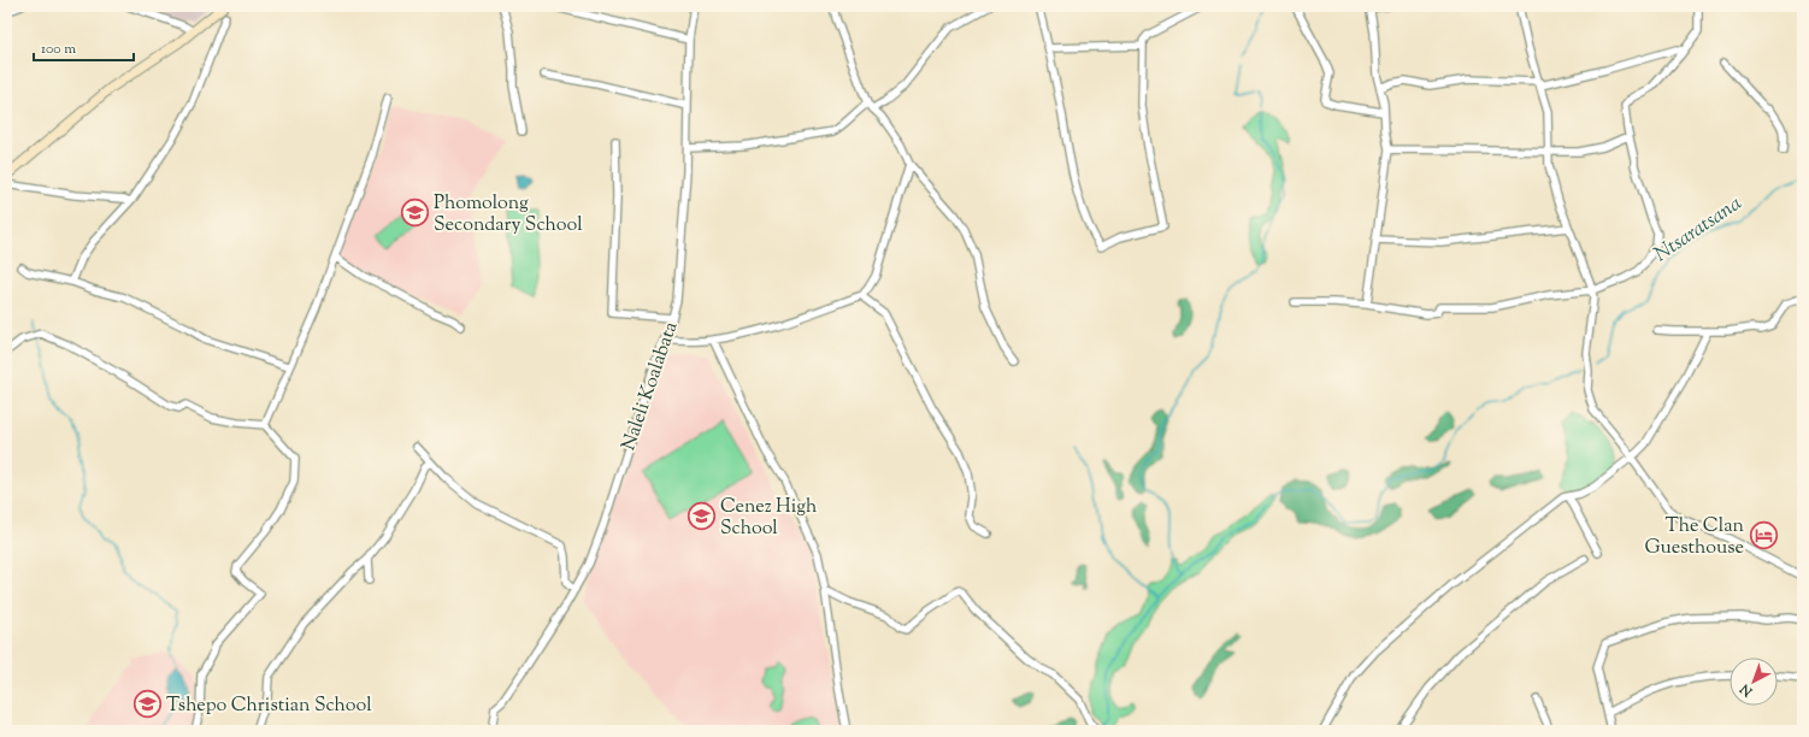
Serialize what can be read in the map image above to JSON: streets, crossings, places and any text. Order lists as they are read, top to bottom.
{
  "streets": {
    "street": ["Naleli Koalabata"]
  },
  "water": ["Ntsaratsana"],
  "places": {
    "school or university": ["Phomolong Secondary School", "Cenez High School", "Tshepo Christian School"],
    "hotel": ["The Clan Guesthouse"]
  },
  "scale_bar": "100 m",
  "north": "bottom left"
}
